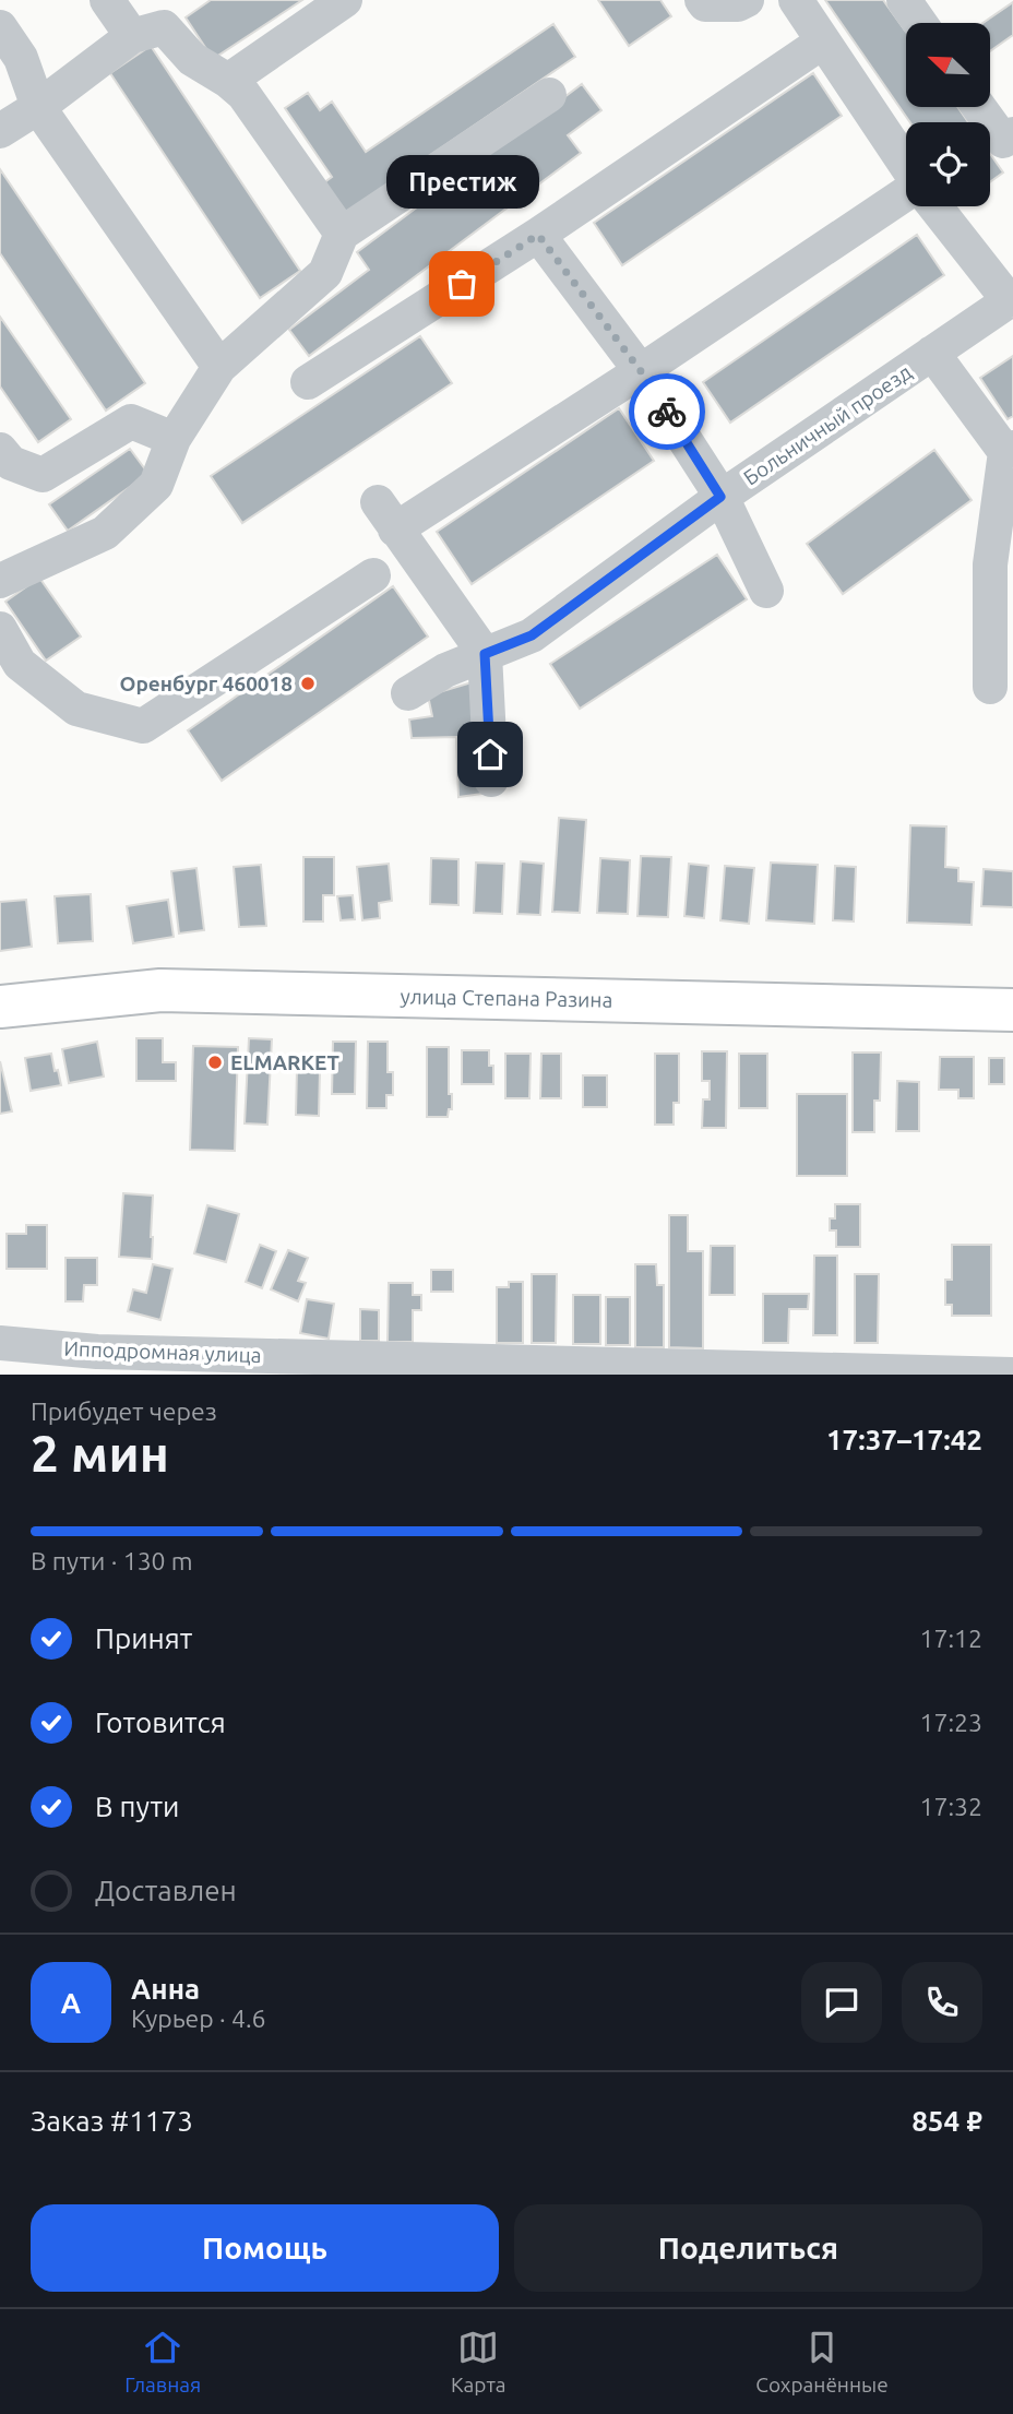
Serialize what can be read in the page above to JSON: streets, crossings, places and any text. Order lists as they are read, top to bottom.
{
  "streets": {
    "main road": ["улица Степана Разина"],
    "street": ["Больничный проезд", "Ипподромная улица"]
  },
  "places": ["Престиж", "Оренбург 460018", "ELMARKET"],
  "north": "top left",
  "page": {
    "bubble": "Престиж",
    "heading": ["2 мин", "Прибудет через", "17:37–17:42"],
    "panel": [
      "Анна",
      "Курьер · 4.6",
      "Заказ #1173",
      "854 ₽"
    ],
    "bar": "В пути · 130 m",
    "list": [
      ["Принят", "17:12"],
      ["Готовится", "17:23"],
      ["В пути", "17:32"],
      "Доставлен"
    ],
    "round": "А",
    "buttons": ["Помощь", "Поделиться"],
    "tabs": ["Главная", "Карта", "Сохранённые"]
  }
}
